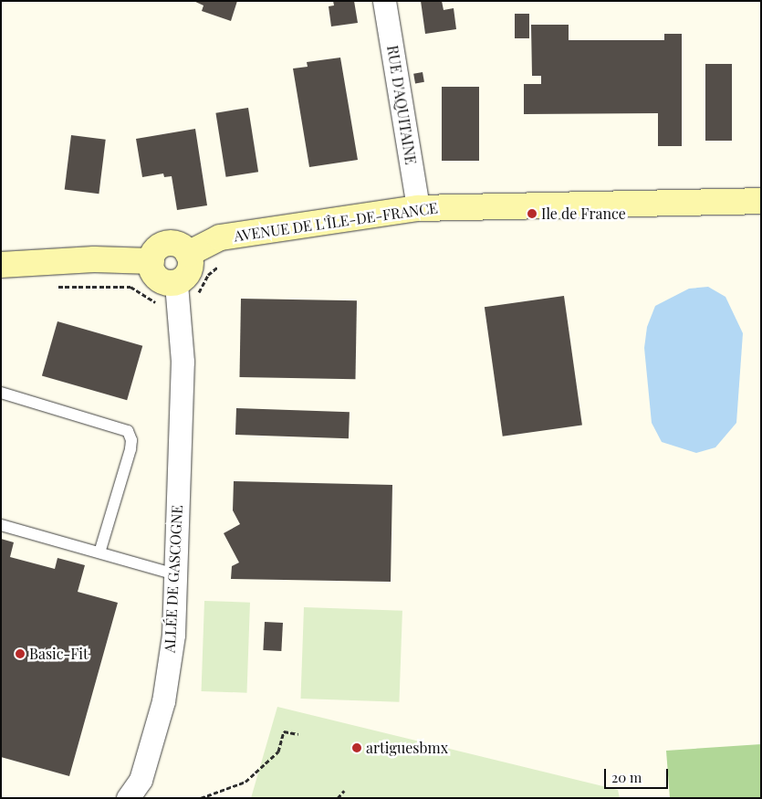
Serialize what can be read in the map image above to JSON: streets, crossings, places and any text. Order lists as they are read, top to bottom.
{
  "streets": {
    "street": ["RUE D'AQUITAINE", "AVENUE DE L'ÎLE-DE-FRANCE", "ALLÉE DE GASCOGNE"]
  },
  "crossings": [
    ["RUE D'AQUITAINE", "AVENUE DE L'ÎLE-DE-FRANCE"],
    ["AVENUE DE L'ÎLE-DE-FRANCE", "ALLÉE DE GASCOGNE"]
  ],
  "places": ["Ile de France", "Basic-Fit", "artiguesbmx"],
  "scale_bar": "20 m"
}
